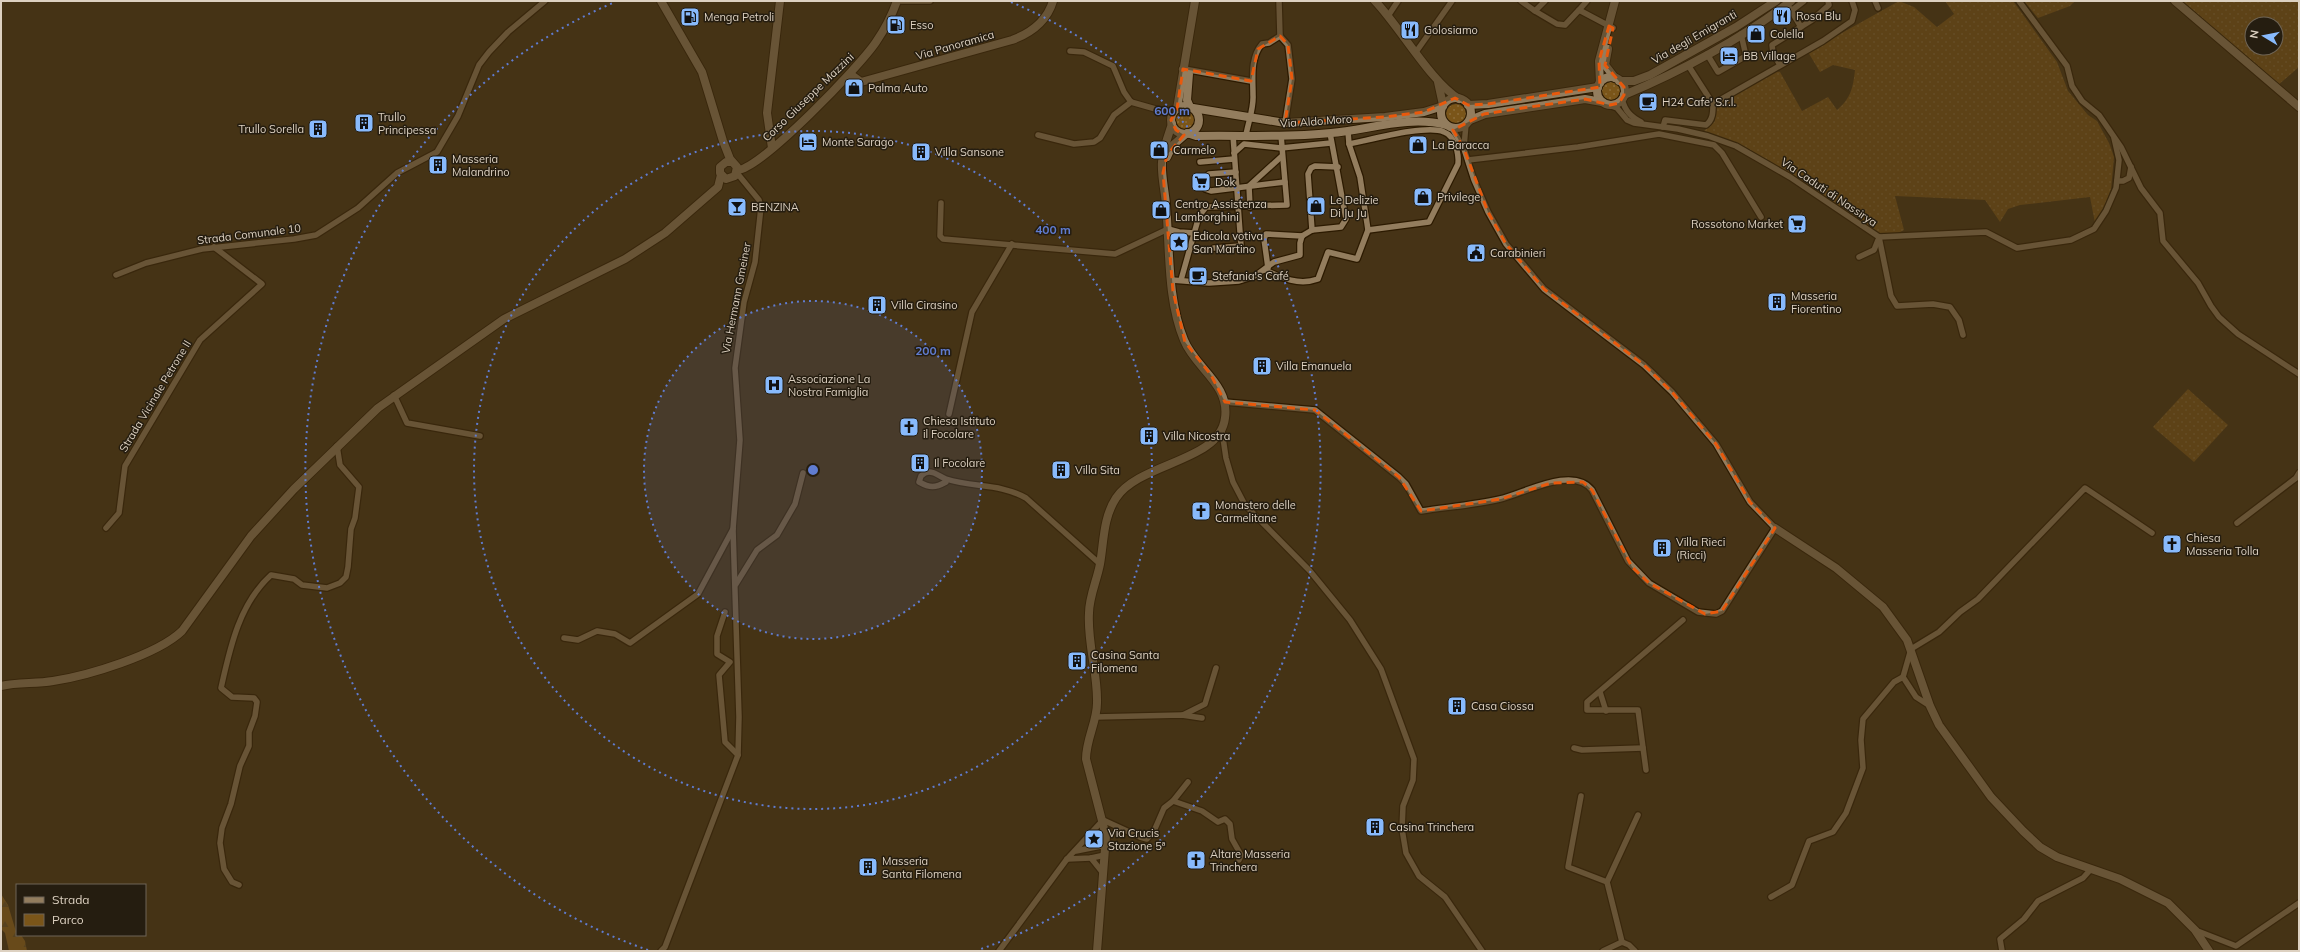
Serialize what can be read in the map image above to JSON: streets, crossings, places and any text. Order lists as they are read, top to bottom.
{
  "streets": {
    "main road": [
      "Via degli Emigranti",
      "Via Panoramica",
      "Corso Giuseppe Mazzini",
      "Via Aldo Moro"
    ],
    "street": [
      "Via Caduti di Nassirya",
      "Strada Comunale 10",
      "Via Hermann Gmeiner",
      "Strada Vicinale Petrone II"
    ]
  },
  "crossings": [
    ["Via degli Emigranti", "Via Aldo Moro"],
    ["Via degli Emigranti", "Via Caduti di Nassirya"],
    ["Via Panoramica", "Corso Giuseppe Mazzini"],
    ["Corso Giuseppe Mazzini", "Via Hermann Gmeiner"],
    ["Strada Comunale 10", "Strada Vicinale Petrone II"]
  ],
  "places": {
    "restaurant": ["Rosa Blu", "Golosiamo"],
    "fuel station": ["Menga Petroli", "Esso"],
    "shop": [
      "Colella",
      "Palma Auto",
      "La Baracca",
      "Carmelo",
      "Privilege",
      "Le Delizie Di Ju Ju",
      "Centro Assistenza Lamborghini"
    ],
    "hotel": ["BB Village", "Monte Sarago"],
    "cafe": ["H24 Cafe' S.r.l.", "Stefania's Café"],
    "building": [
      "Trullo Principessa",
      "Trullo Sorella",
      "Villa Sansone",
      "Masseria Malandrino",
      "Masseria Fiorentino",
      "Villa Cirasino",
      "Villa Emanuela",
      "Villa Nicostra",
      "Il Focolare",
      "Villa Sita",
      "Villa Rieci (Ricci)",
      "Casina Santa Filomena",
      "Casa Ciossa",
      "Casina Trinchera",
      "Masseria Santa Filomena"
    ],
    "supermarket": ["Dok", "Rossotono Market"],
    "bar": ["BENZINA"],
    "place": ["Edicola votiva San Martino", "Via Crucis Stazione 5ª"],
    "public building": ["Carabinieri"],
    "hospital": ["Associazione La Nostra Famiglia"],
    "church": [
      "Chiesa Istituto il Focolare",
      "Monastero delle Carmelitane",
      "Chiesa Masseria Tolla",
      "Altare Masseria Trinchera"
    ]
  },
  "legend": ["Strada", "Parco"],
  "north": "left",
  "rings": ["600 m", "400 m", "200 m"]
}
